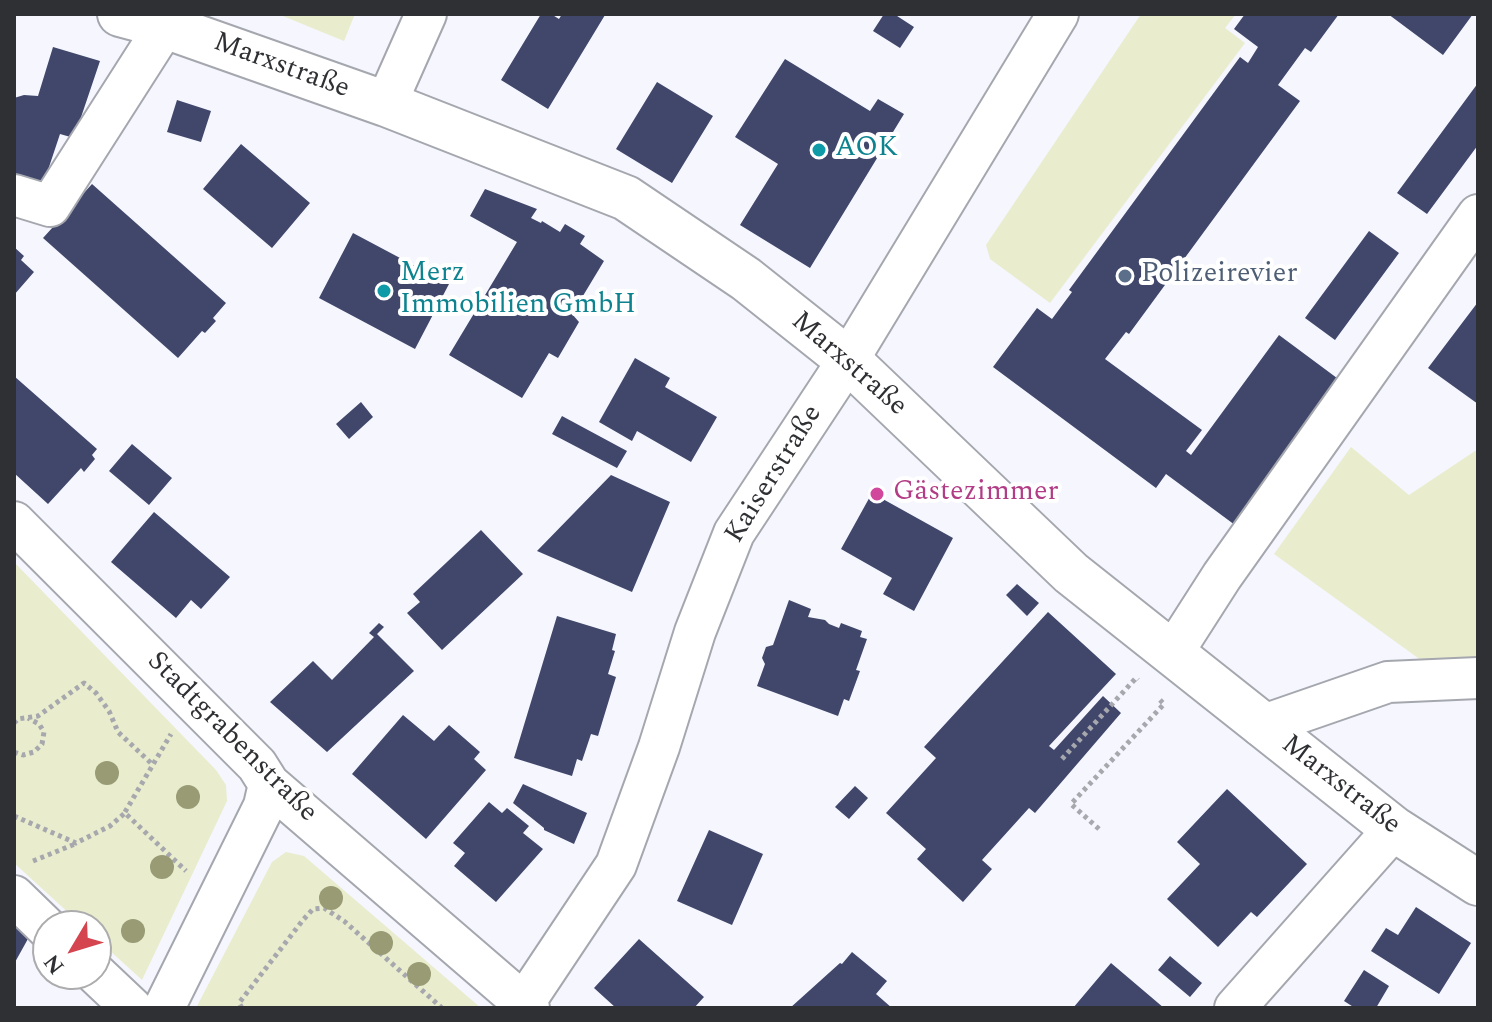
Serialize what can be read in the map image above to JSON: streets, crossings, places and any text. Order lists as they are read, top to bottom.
{
  "streets": {
    "main road": ["Marxstraße"],
    "street": ["Kaiserstraße", "Stadtgrabenstraße"]
  },
  "crossings": [
    ["Marxstraße", "Kaiserstraße"],
    ["Kaiserstraße", "Stadtgrabenstraße"]
  ],
  "places": [
    "AOK",
    "Polizeirevier",
    "Merz Immobilien GmbH",
    "Gästezimmer"
  ],
  "north": "bottom left"
}
